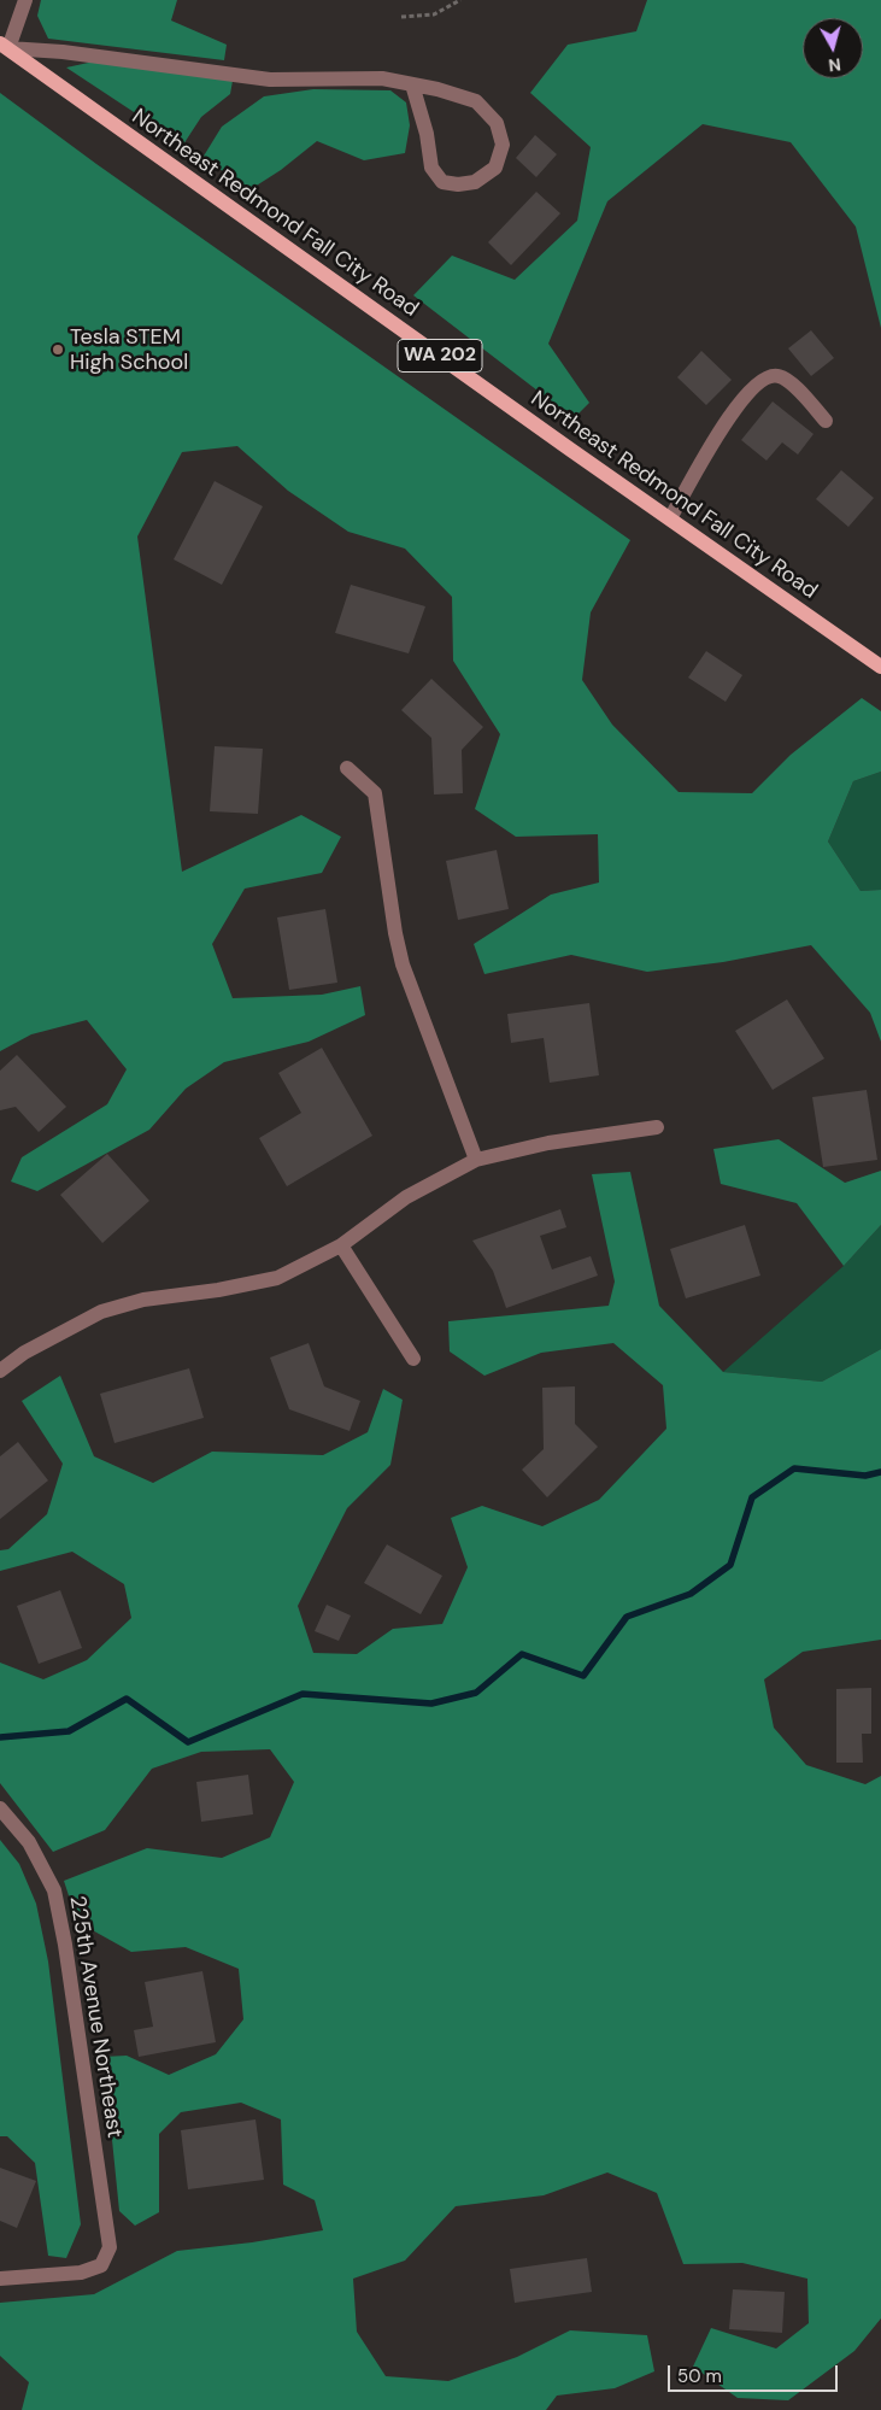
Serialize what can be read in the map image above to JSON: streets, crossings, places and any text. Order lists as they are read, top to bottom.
{
  "streets": {
    "main road": ["Northeast Redmond Fall City Road", "WA 202"],
    "street": ["225th Avenue Northeast"]
  },
  "places": ["Tesla STEM High School"],
  "scale_bar": "50 m",
  "north": "bottom"
}
